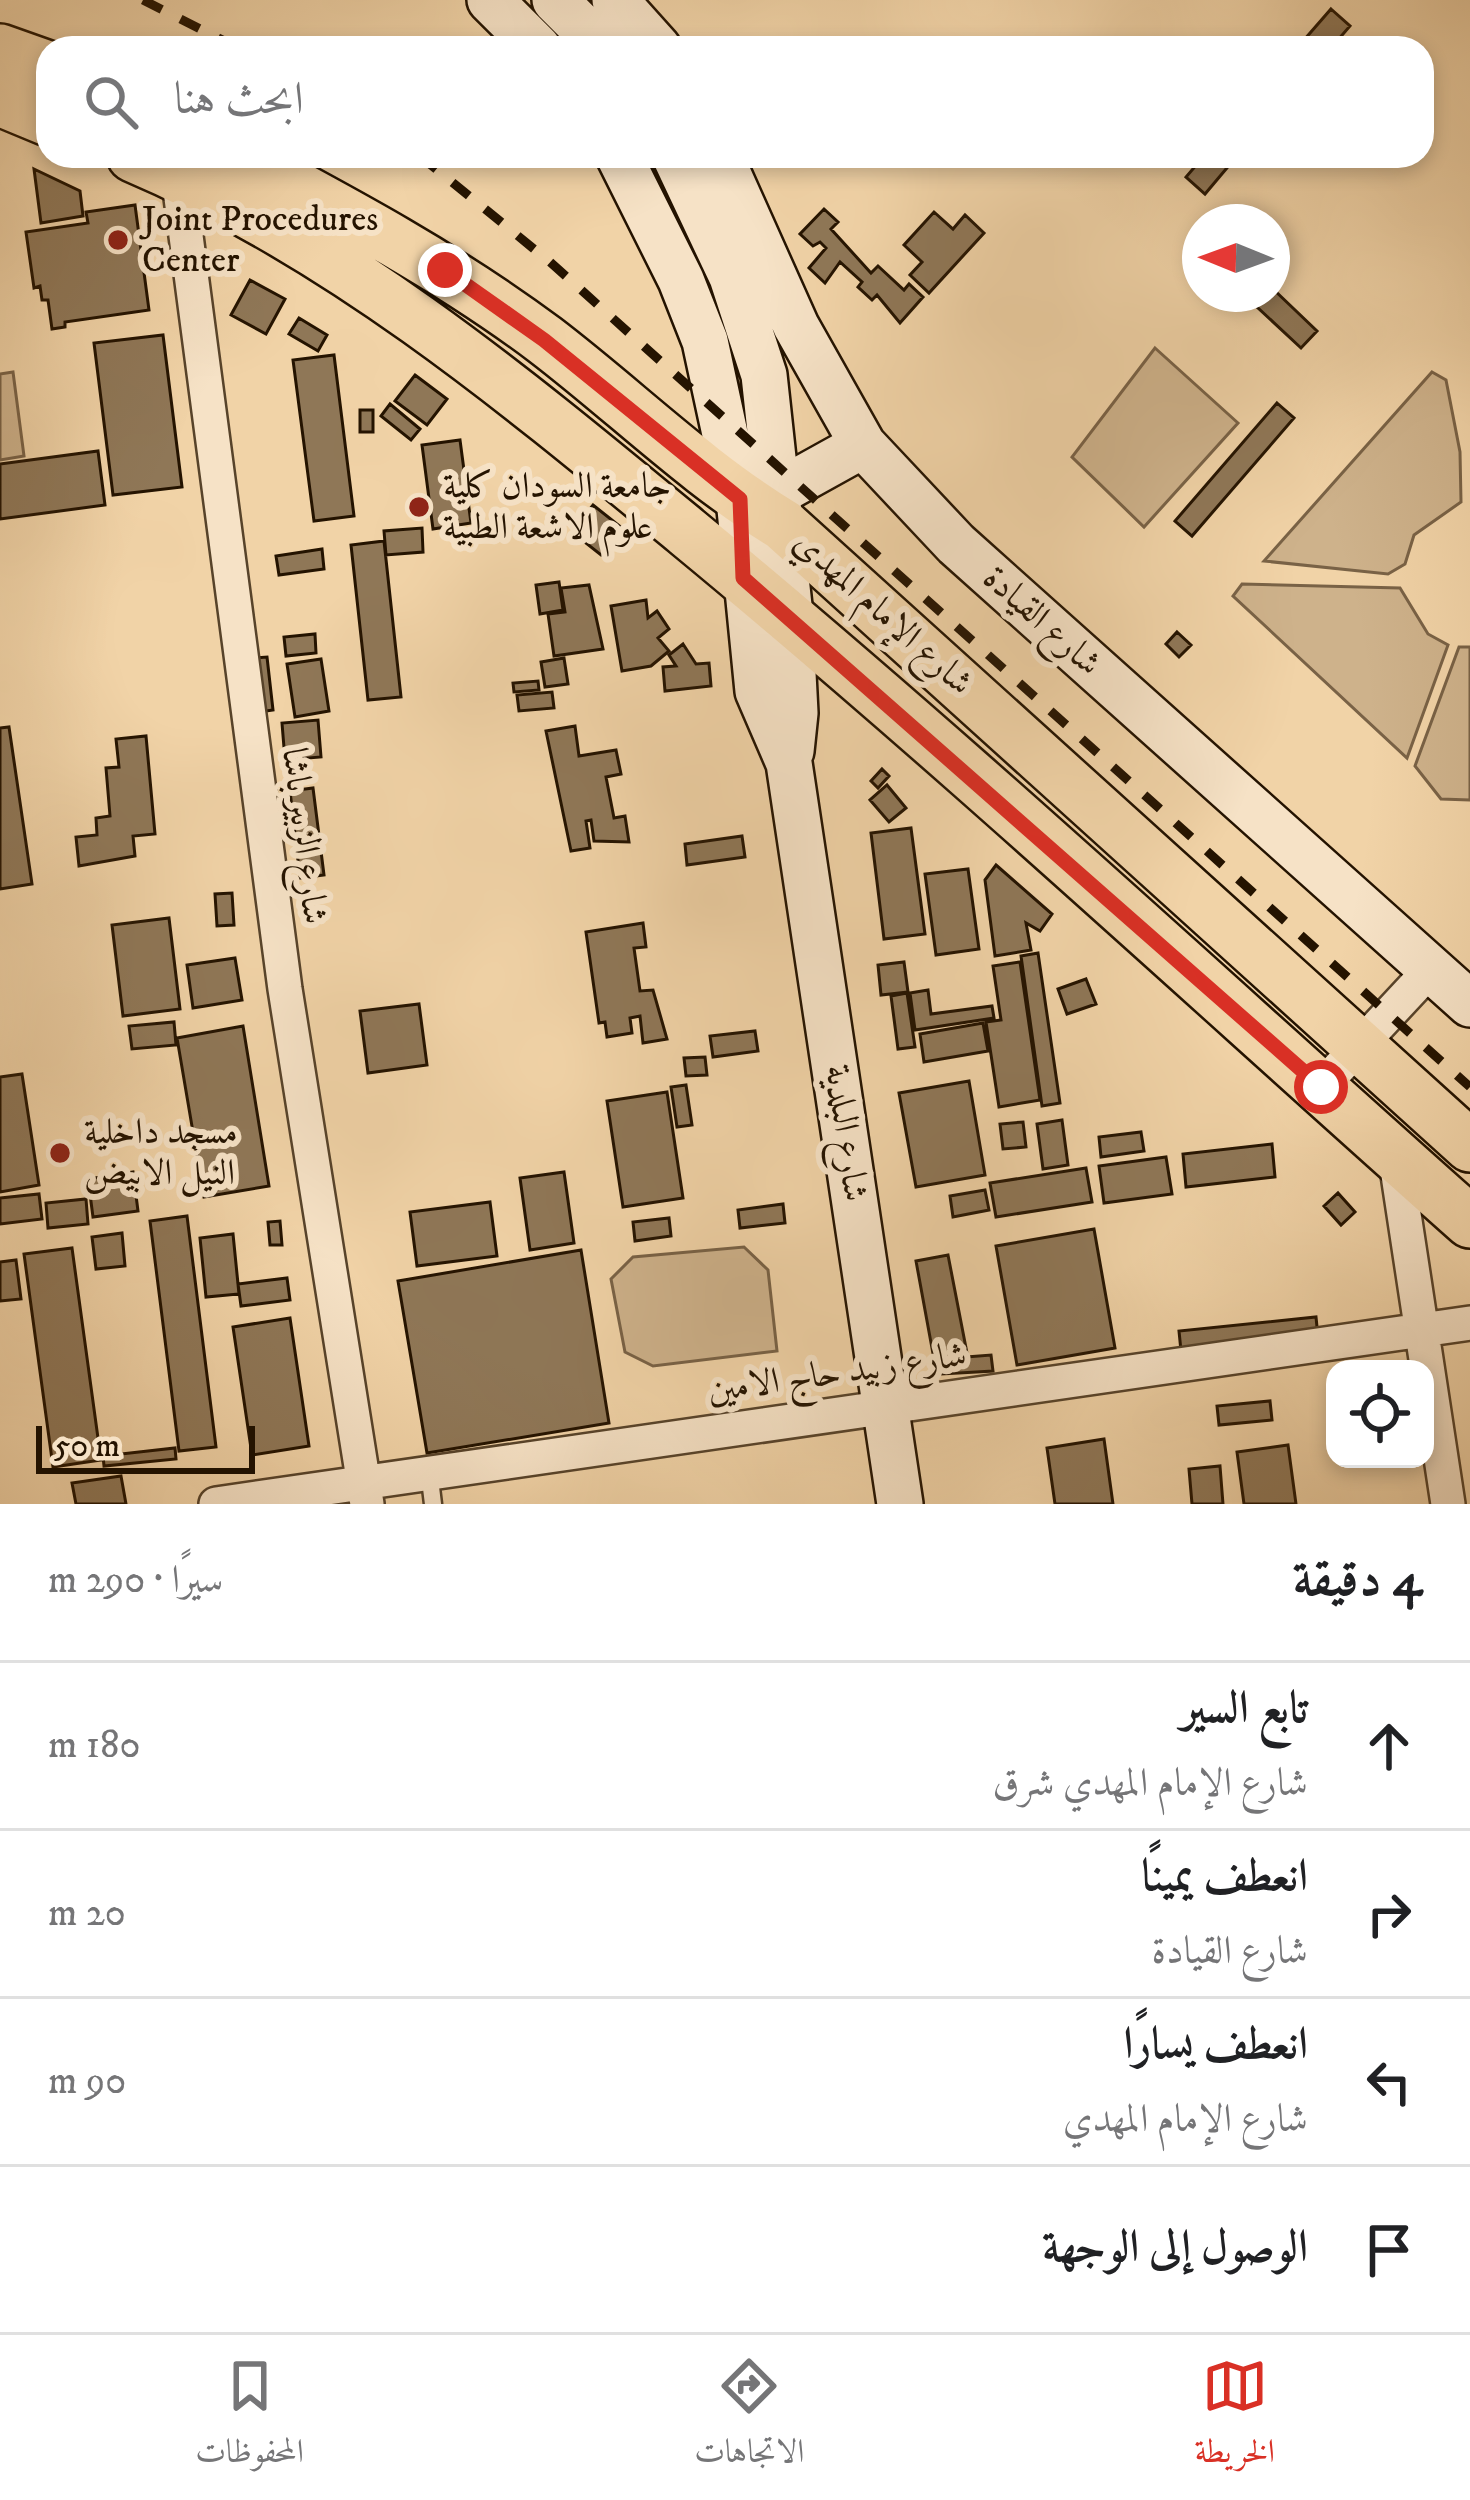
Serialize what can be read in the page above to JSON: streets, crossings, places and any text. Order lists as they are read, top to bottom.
{
  "streets": {
    "main road": ["شارع الإمام المهدي"],
    "street": [
      "شارع القيادة",
      "شارع الزبير باشا",
      "شارع البلدية",
      "شارع زبيد حاج الامين"
    ]
  },
  "crossings": [
    ["شارع الزبير باشا", "شارع زبيد حاج الامين"],
    ["شارع البلدية", "شارع زبيد حاج الامين"]
  ],
  "places": ["Joint Procedures Center", "جامعة السودان كلية علوم الاشعة الطبية", "مسجد داخلية النيل الابيض"],
  "scale_bar": "50 m",
  "north": "left",
  "page": {
    "search": "ابحث هنا",
    "scale": "50 m",
    "heading": ["4 دقيقة", "سيرًا · 290 m"],
    "list": [
      ["تابع السير", "شارع الإمام المهدي شرق", "180 m"],
      ["انعطف يمينًا", "شارع القيادة", "20 m"],
      ["انعطف يسارًا", "شارع الإمام المهدي", "90 m"],
      "الوصول إلى الوجهة"
    ],
    "nav": ["الخريطة", "الاتجاهات", "المحفوظات"]
  }
}
